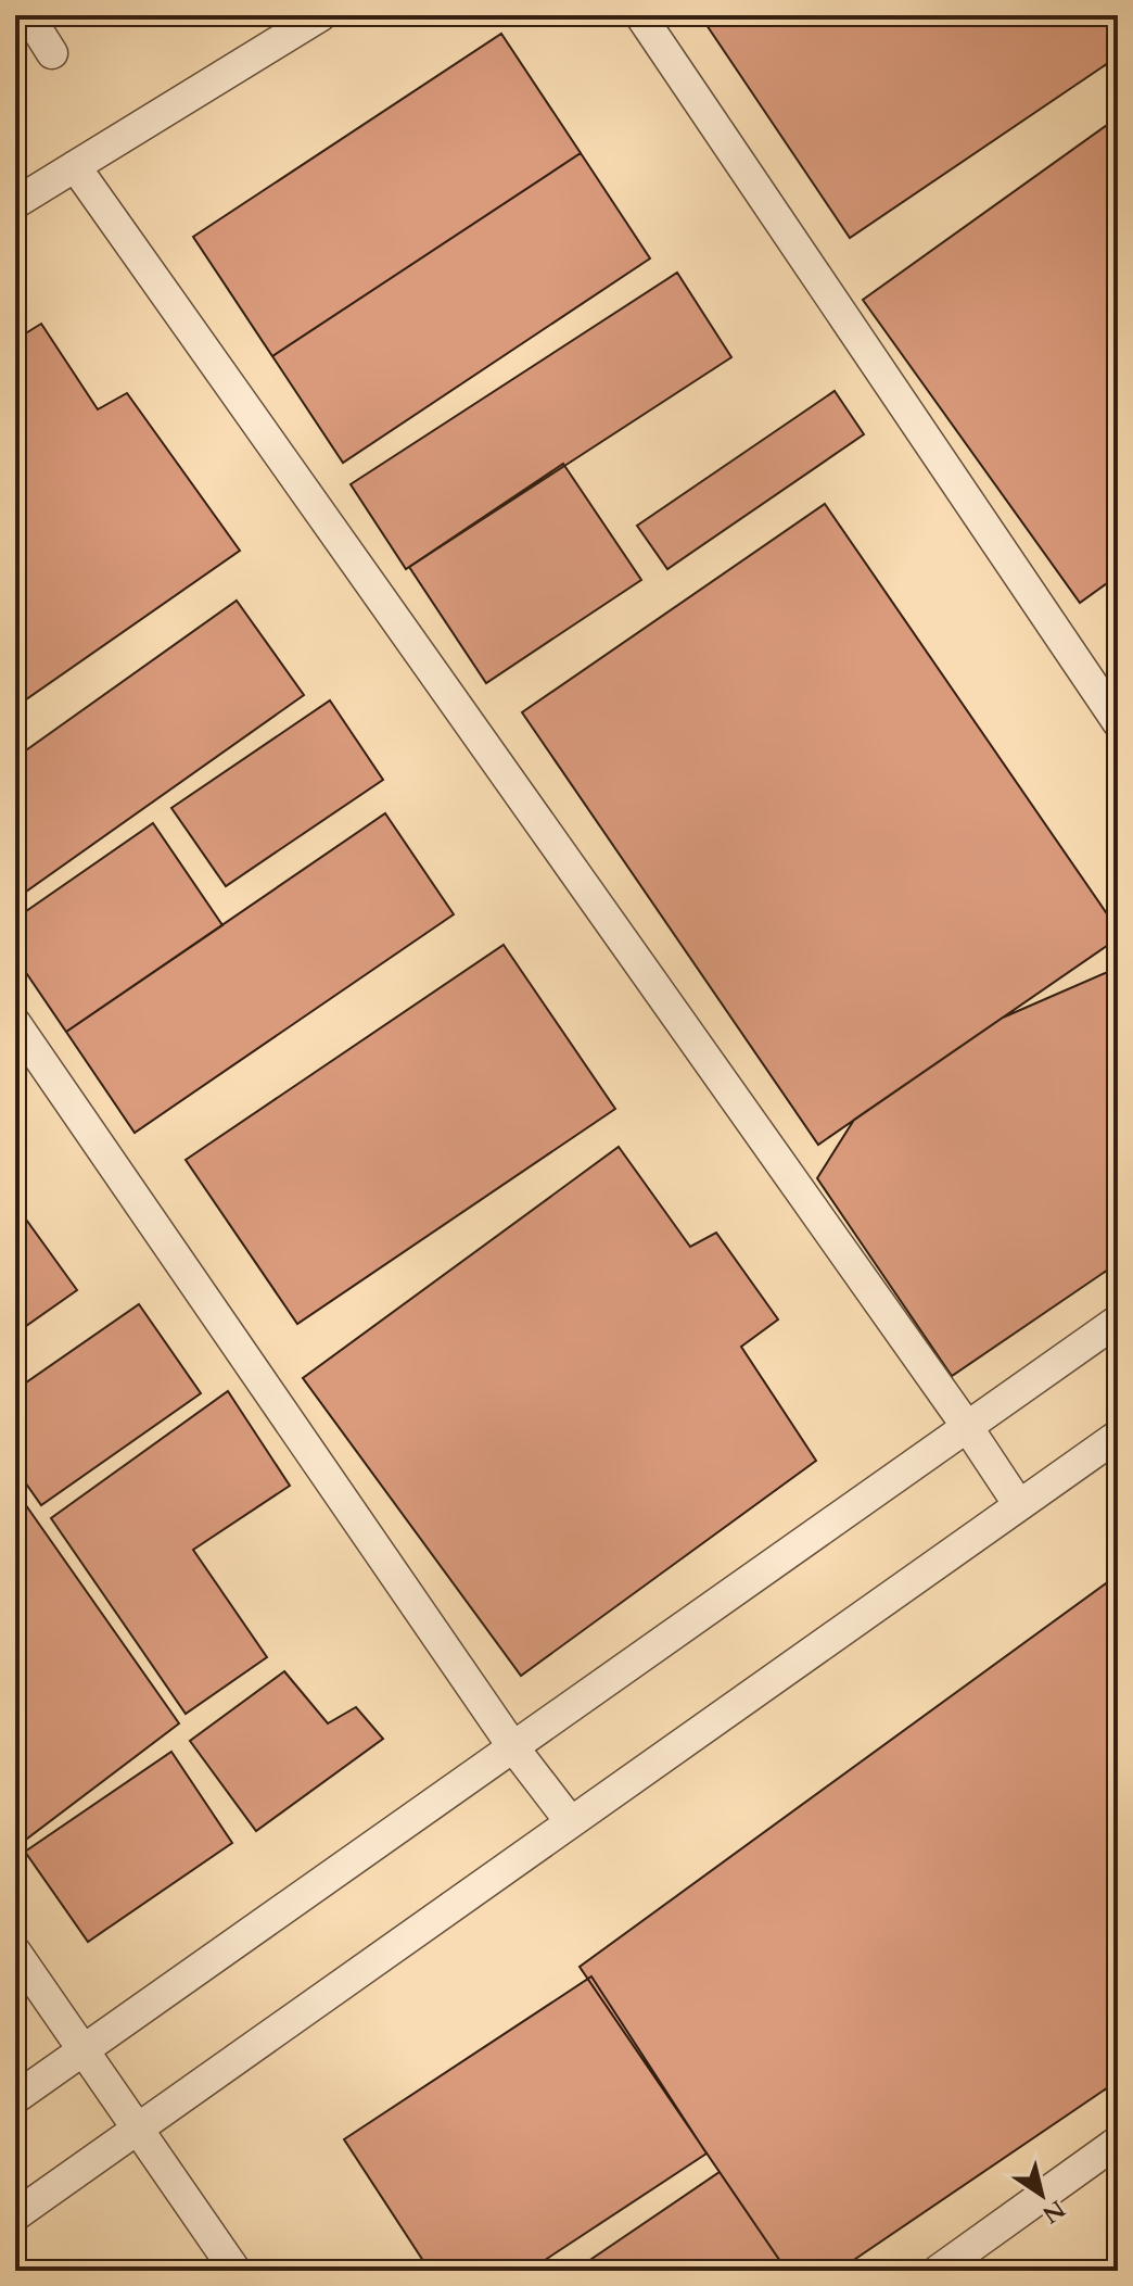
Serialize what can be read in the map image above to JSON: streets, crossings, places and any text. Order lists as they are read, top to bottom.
{
  "north": "bottom right"
}
